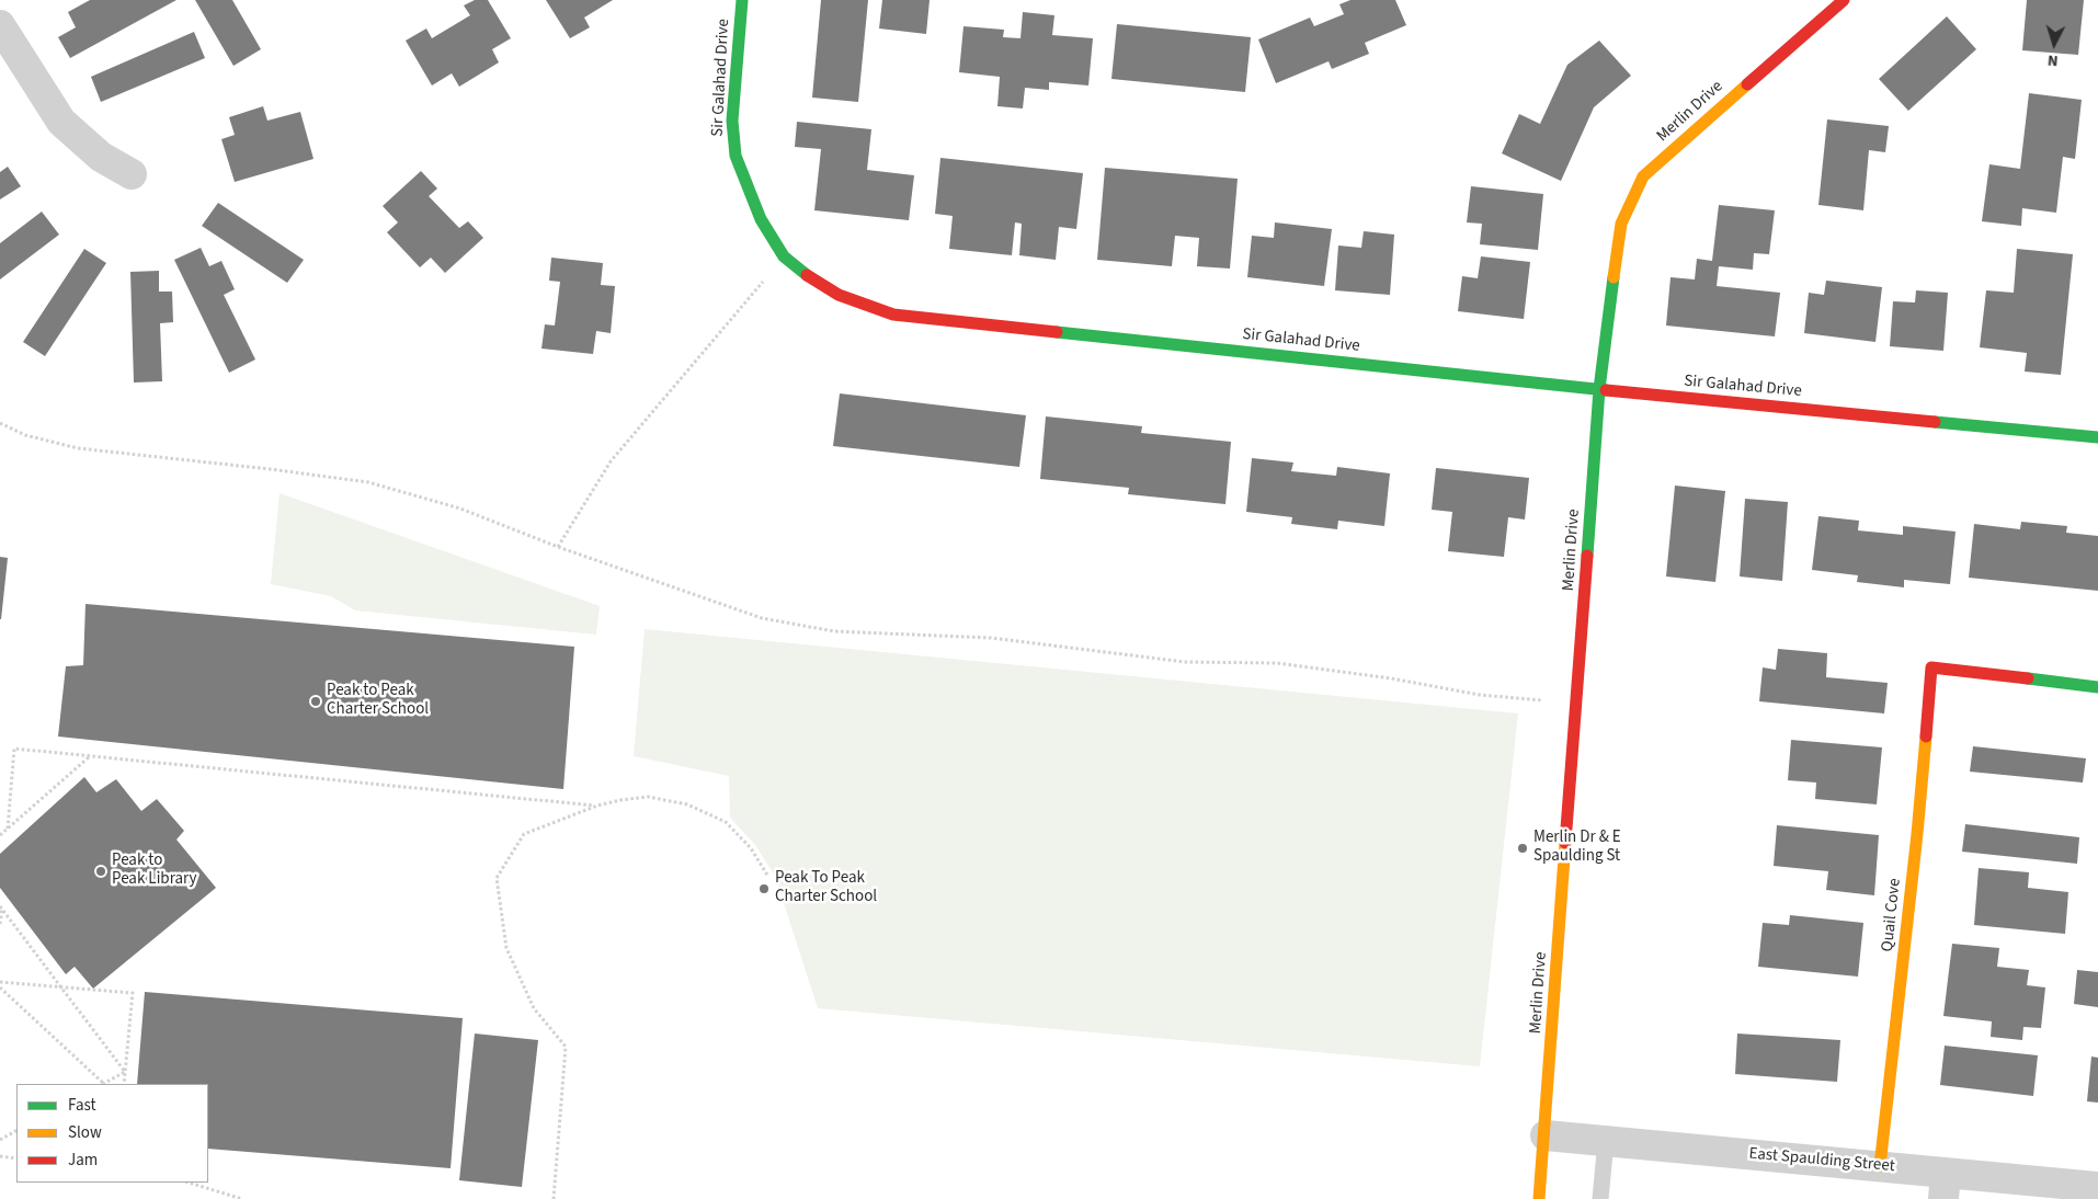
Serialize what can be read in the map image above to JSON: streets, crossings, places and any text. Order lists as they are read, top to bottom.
{
  "streets": {
    "street": [
      "Sir Galahad Drive",
      "Merlin Drive",
      "Quail Cove",
      "East Spaulding Street"
    ]
  },
  "crossings": [
    ["Sir Galahad Drive", "Merlin Drive"],
    ["Merlin Drive", "East Spaulding Street"],
    ["Quail Cove", "East Spaulding Street"]
  ],
  "places": [
    "Peak to Peak Charter School",
    "Merlin Dr & E Spaulding St",
    "Peak to Peak Library",
    "Peak To Peak Charter School"
  ],
  "legend": ["Fast", "Slow", "Jam"],
  "north": "bottom"
}
